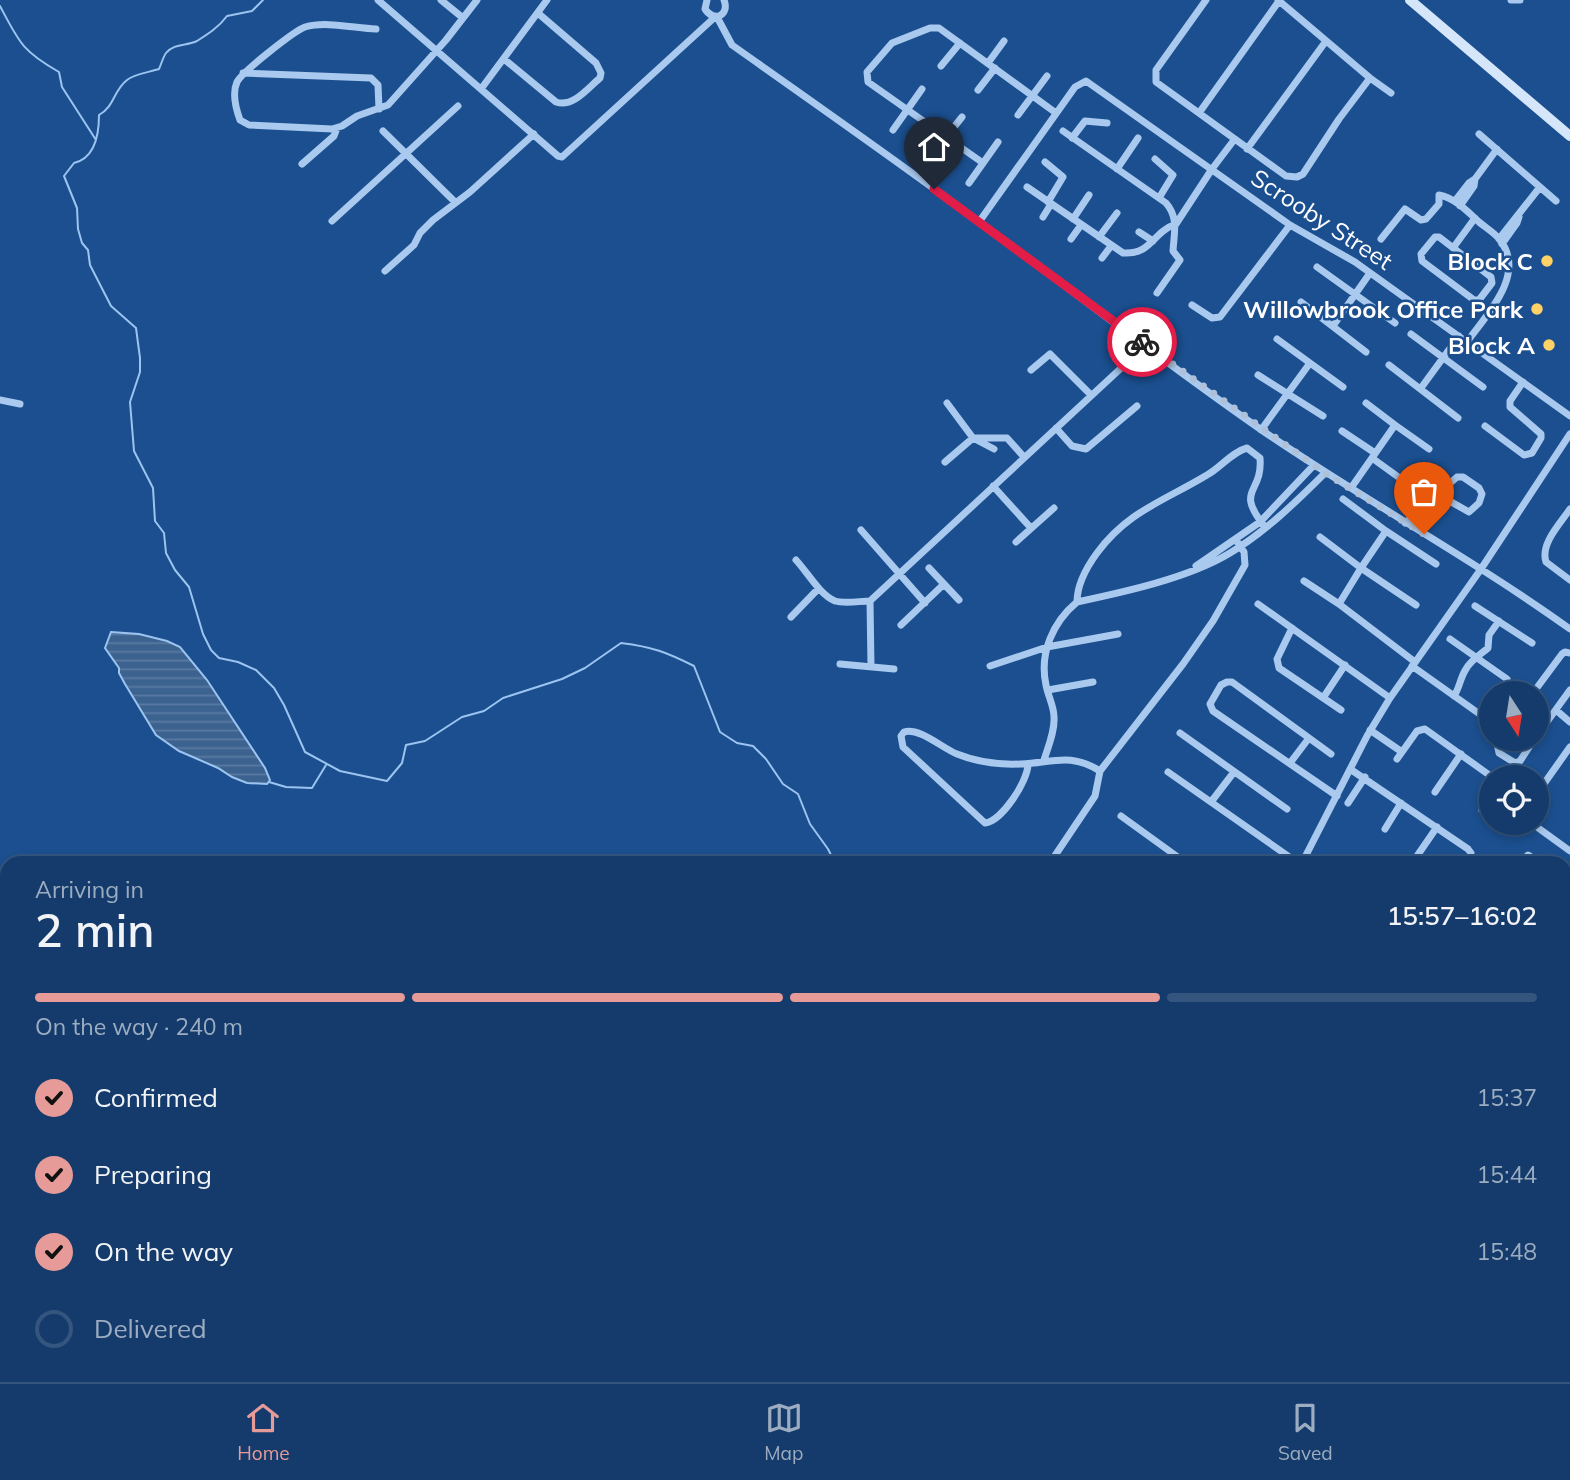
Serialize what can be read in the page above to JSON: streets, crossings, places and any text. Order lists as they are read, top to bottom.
{
  "streets": {
    "street": ["Scrooby Street"]
  },
  "places": ["Block C", "Willowbrook Office Park", "Block A"],
  "north": "bottom",
  "page": {
    "heading": ["2 min", "Arriving in", "15:57–16:02"],
    "bar": "On the way · 240 m",
    "list": [
      ["Confirmed", "15:37"],
      ["Preparing", "15:44"],
      ["On the way", "15:48"],
      "Delivered"
    ],
    "tabs": ["Home", "Map", "Saved"]
  }
}
